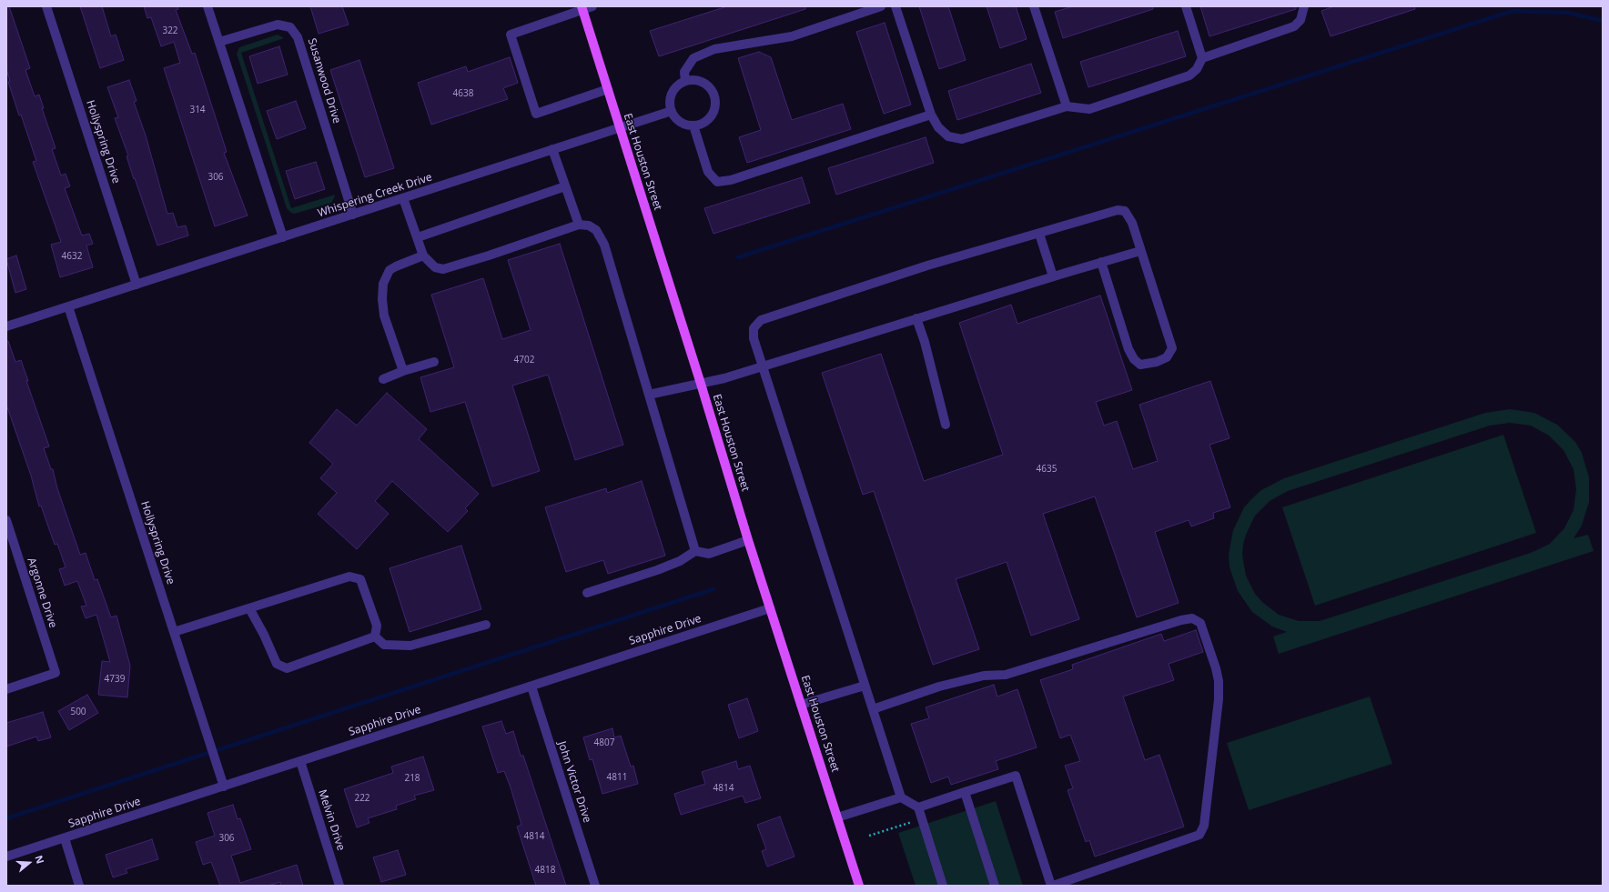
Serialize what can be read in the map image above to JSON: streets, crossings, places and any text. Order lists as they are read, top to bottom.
{
  "streets": {
    "main road": ["East Houston Street"],
    "street": [
      "Susanwood Drive",
      "Hollyspring Drive",
      "Whispering Creek Drive",
      "Argonne Drive",
      "Sapphire Drive",
      "John Victor Drive",
      "Melvin Drive"
    ]
  },
  "crossings": [
    ["Susanwood Drive", "Whispering Creek Drive"],
    ["Hollyspring Drive", "Whispering Creek Drive"],
    ["Hollyspring Drive", "Sapphire Drive"],
    ["East Houston Street", "Whispering Creek Drive"],
    ["East Houston Street", "Sapphire Drive"],
    ["Sapphire Drive", "John Victor Drive"],
    ["Sapphire Drive", "Melvin Drive"]
  ],
  "house_numbers": [
    "322",
    "4638",
    "314",
    "306",
    "4632",
    "4702",
    "4635",
    "4739",
    "500",
    "4807",
    "4811",
    "218",
    "4814",
    "222",
    "4814",
    "306",
    "4818"
  ],
  "north": "right"
}
